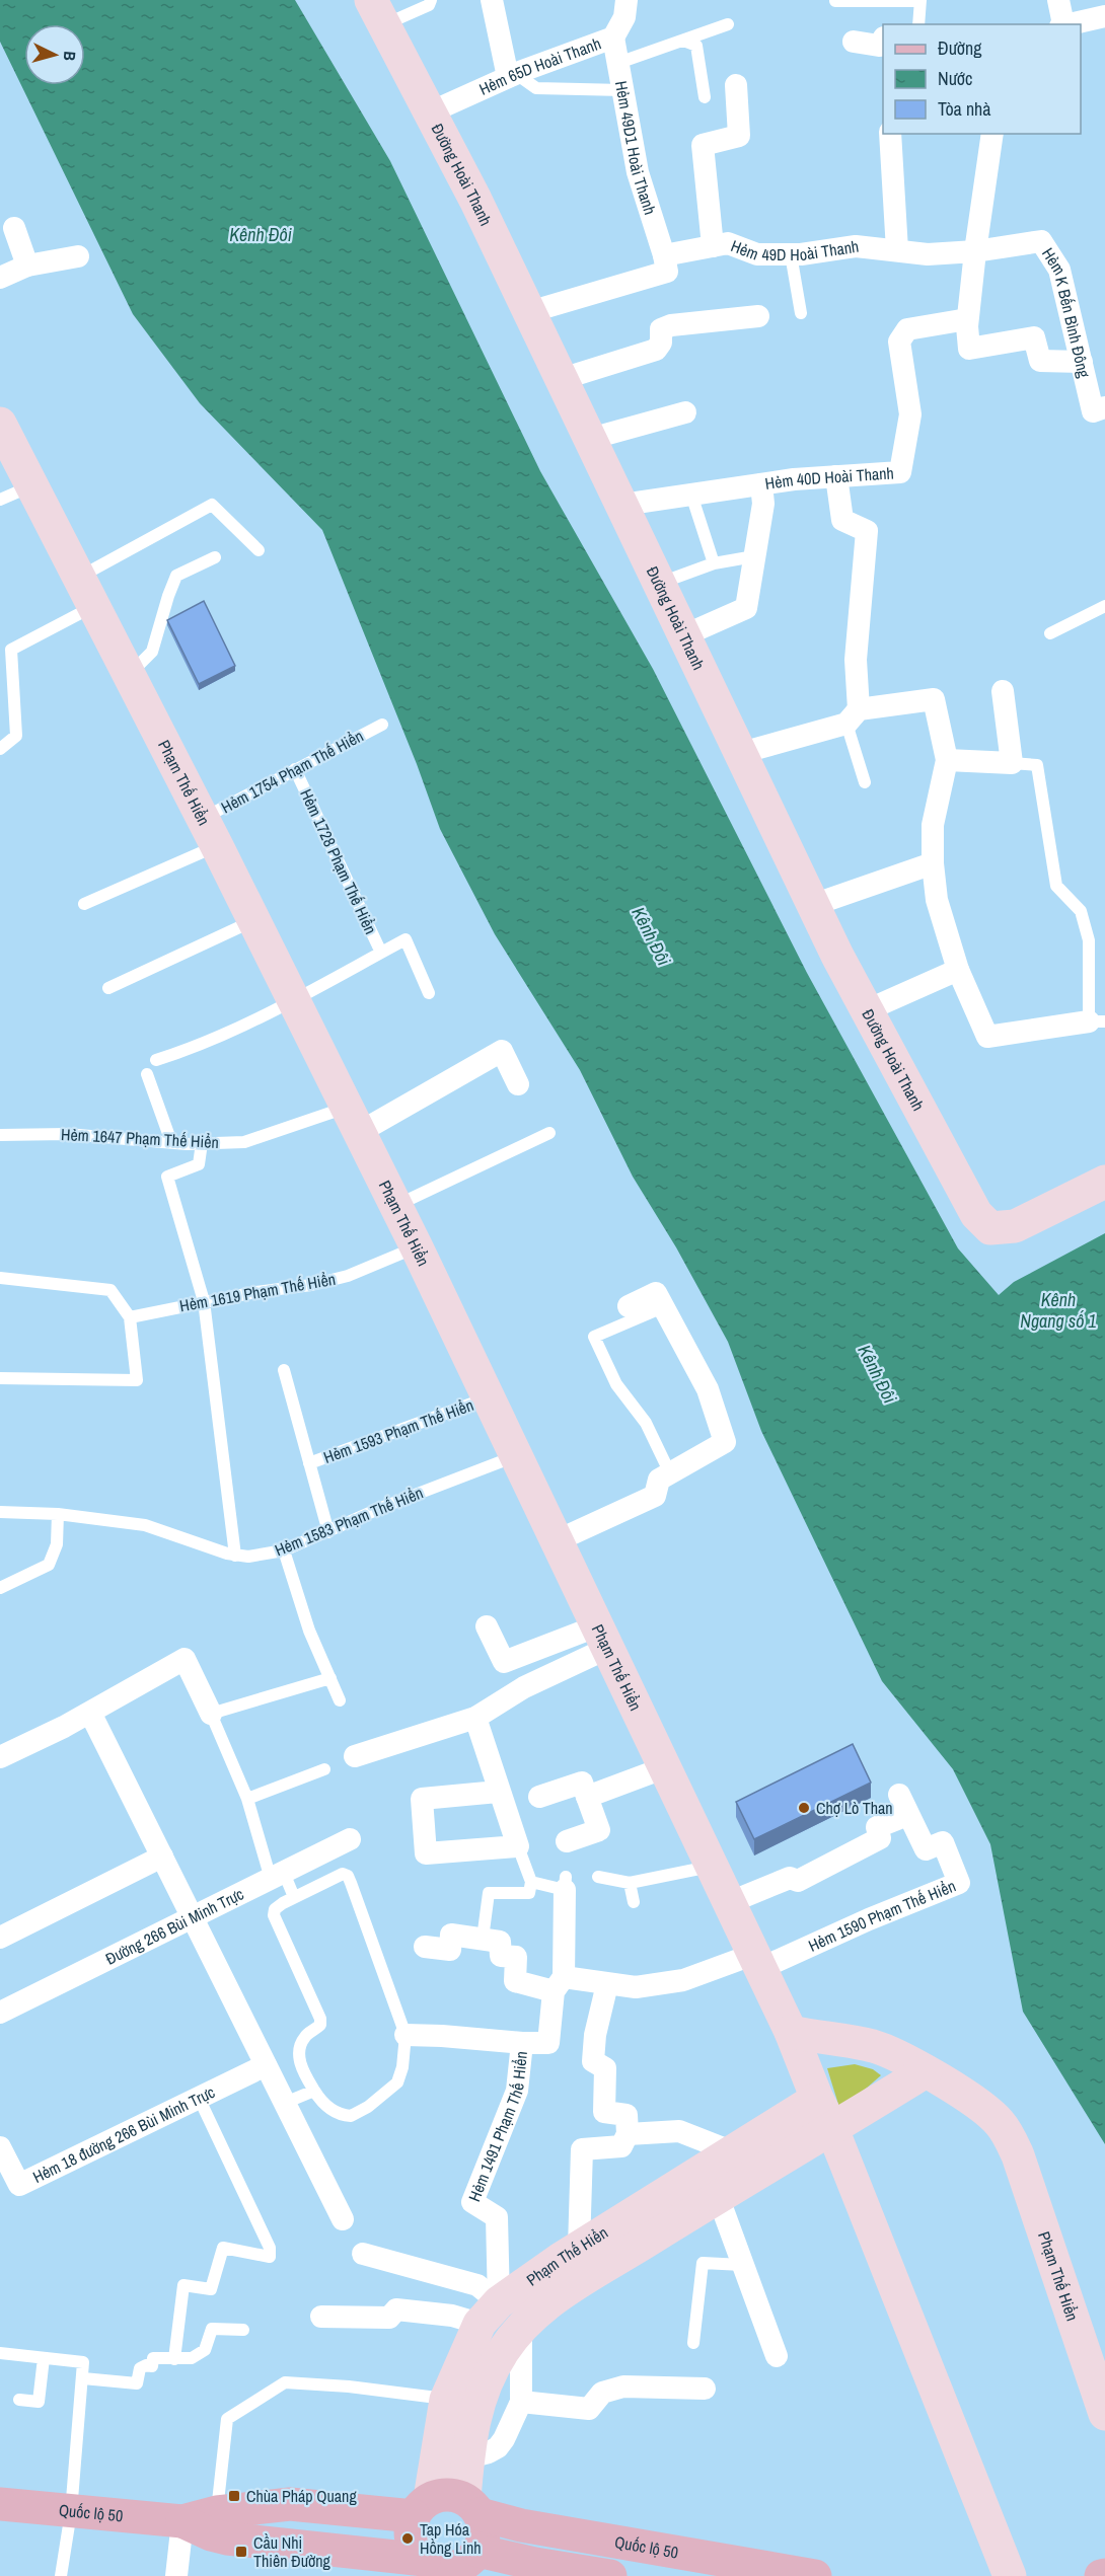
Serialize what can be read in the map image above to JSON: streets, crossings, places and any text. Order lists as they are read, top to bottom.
{
  "streets": {
    "main road": ["Đường Hoài Thanh", "Phạm Thế Hiển", "Quốc lộ 50"],
    "street": [
      "Hẻm 65D Hoài Thanh",
      "Hẻm 49D1 Hoài Thanh",
      "Hẻm 49D Hoài Thanh",
      "Hẻm K Bến Bình Đông",
      "Hẻm 40D Hoài Thanh",
      "Hẻm 1590 Phạm Thế Hiển",
      "Đường 266 Bùi Minh Trực",
      "Hẻm 1491 Phạm Thế Hiển",
      "Hẻm 18 đường 266 Bùi Minh Trực"
    ],
    "lane": [
      "Hẻm 1754 Phạm Thế Hiển",
      "Hẻm 1728 Phạm Thế Hiển",
      "Hẻm 1647 Phạm Thế Hiển",
      "Hẻm 1619 Phạm Thế Hiển",
      "Hẻm 1593 Phạm Thế Hiển",
      "Hẻm 1583 Phạm Thế Hiển"
    ]
  },
  "crossings": [
    ["Hẻm 65D Hoài Thanh", "Hẻm 49D1 Hoài Thanh"],
    ["Hẻm 65D Hoài Thanh", "Đường Hoài Thanh"],
    ["Hẻm 49D1 Hoài Thanh", "Hẻm 49D Hoài Thanh"],
    ["Đường Hoài Thanh", "Hẻm 40D Hoài Thanh"],
    ["Hẻm 49D Hoài Thanh", "Hẻm K Bến Bình Đông"],
    ["Hẻm 1754 Phạm Thế Hiển", "Phạm Thế Hiển"],
    ["Hẻm 1754 Phạm Thế Hiển", "Hẻm 1728 Phạm Thế Hiển"],
    ["Phạm Thế Hiển", "Hẻm 1728 Phạm Thế Hiển"],
    ["Phạm Thế Hiển", "Hẻm 1647 Phạm Thế Hiển"],
    ["Phạm Thế Hiển", "Hẻm 1619 Phạm Thế Hiển"],
    ["Phạm Thế Hiển", "Hẻm 1593 Phạm Thế Hiển"],
    ["Phạm Thế Hiển", "Hẻm 1583 Phạm Thế Hiển"],
    ["Phạm Thế Hiển", "Hẻm 1590 Phạm Thế Hiển"],
    ["Phạm Thế Hiển", "Hẻm 1491 Phạm Thế Hiển"],
    ["Phạm Thế Hiển", "Quốc lộ 50"]
  ],
  "water": ["Kênh Đôi", "Kênh Ngang số 1"],
  "places": {
    "other": ["Chợ Lò Than", "Tạp Hóa Hồng Linh"],
    "transit": ["Chùa Pháp Quang", "Cầu Nhị Thiên Đường"]
  },
  "legend": ["Đường", "Nước", "Tòa nhà"],
  "north": "right"
}
